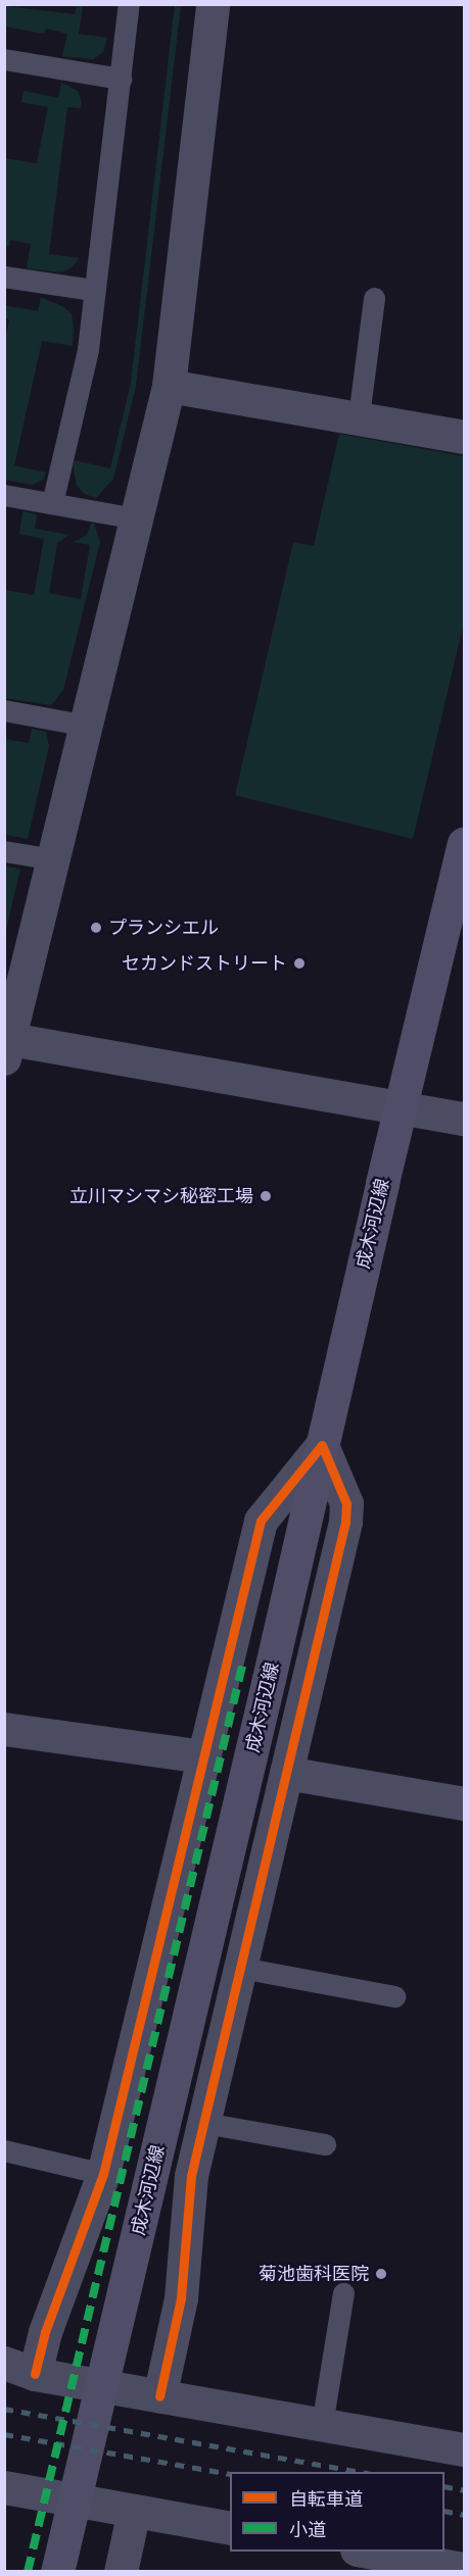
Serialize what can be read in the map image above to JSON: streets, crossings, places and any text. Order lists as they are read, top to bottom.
{
  "streets": {
    "main road": ["成木河辺線"]
  },
  "places": [
    "プランシエル",
    "セカンドストリート",
    "立川マシマシ秘密工場",
    "菊池歯科医院"
  ],
  "legend": ["自転車道", "小道"]
}
